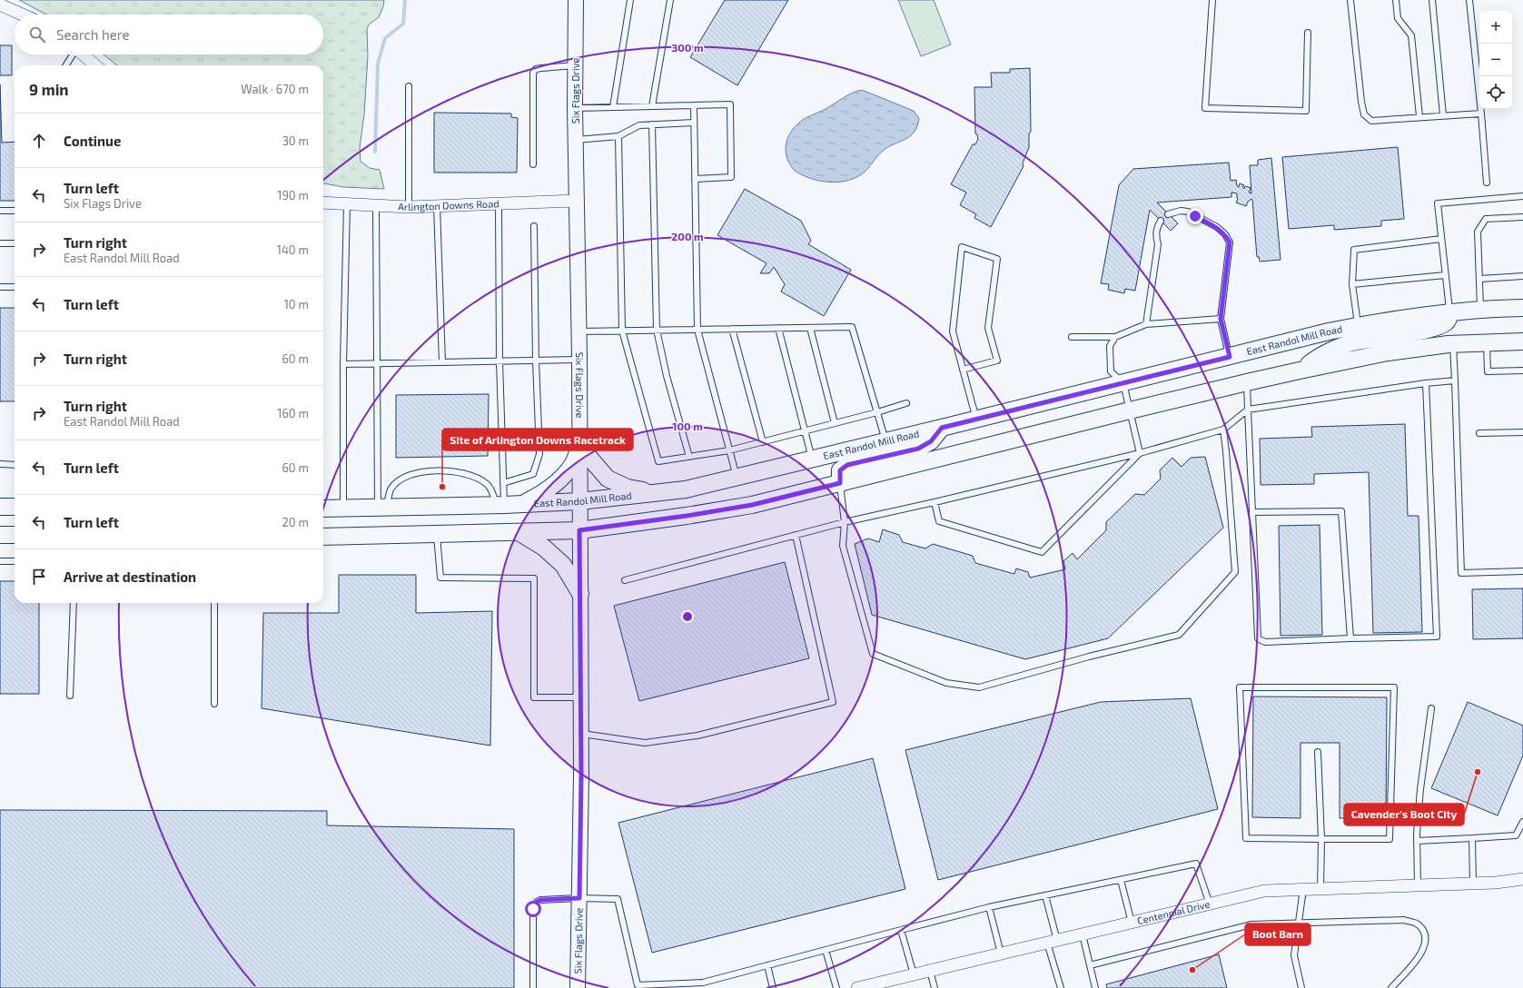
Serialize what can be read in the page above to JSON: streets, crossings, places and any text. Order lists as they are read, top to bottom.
{
  "streets": {
    "main road": ["East Randol Mill Road"],
    "street": ["Six Flags Drive", "Arlington Downs Road", "Centennial Drive"]
  },
  "crossings": [
    ["Six Flags Drive", "Arlington Downs Road"],
    ["Six Flags Drive", "East Randol Mill Road"]
  ],
  "places": ["Site of Arlington Downs Racetrack", "Cavender's Boot City", "Boot Barn"],
  "page": {
    "map_buttons": ["+", "−"],
    "search": "Search here",
    "heading": ["9 min", "Walk · 670 m"],
    "list": [
      ["Continue", "30 m"],
      ["Turn left", "Six Flags Drive", "190 m"],
      ["Turn right", "East Randol Mill Road", "140 m"],
      ["Turn left", "10 m"],
      ["Turn right", "60 m"],
      ["Turn right", "East Randol Mill Road", "160 m"],
      ["Turn left", "60 m"],
      ["Turn left", "20 m"],
      "Arrive at destination"
    ]
  },
  "rings": ["300 m", "200 m", "100 m"]
}
